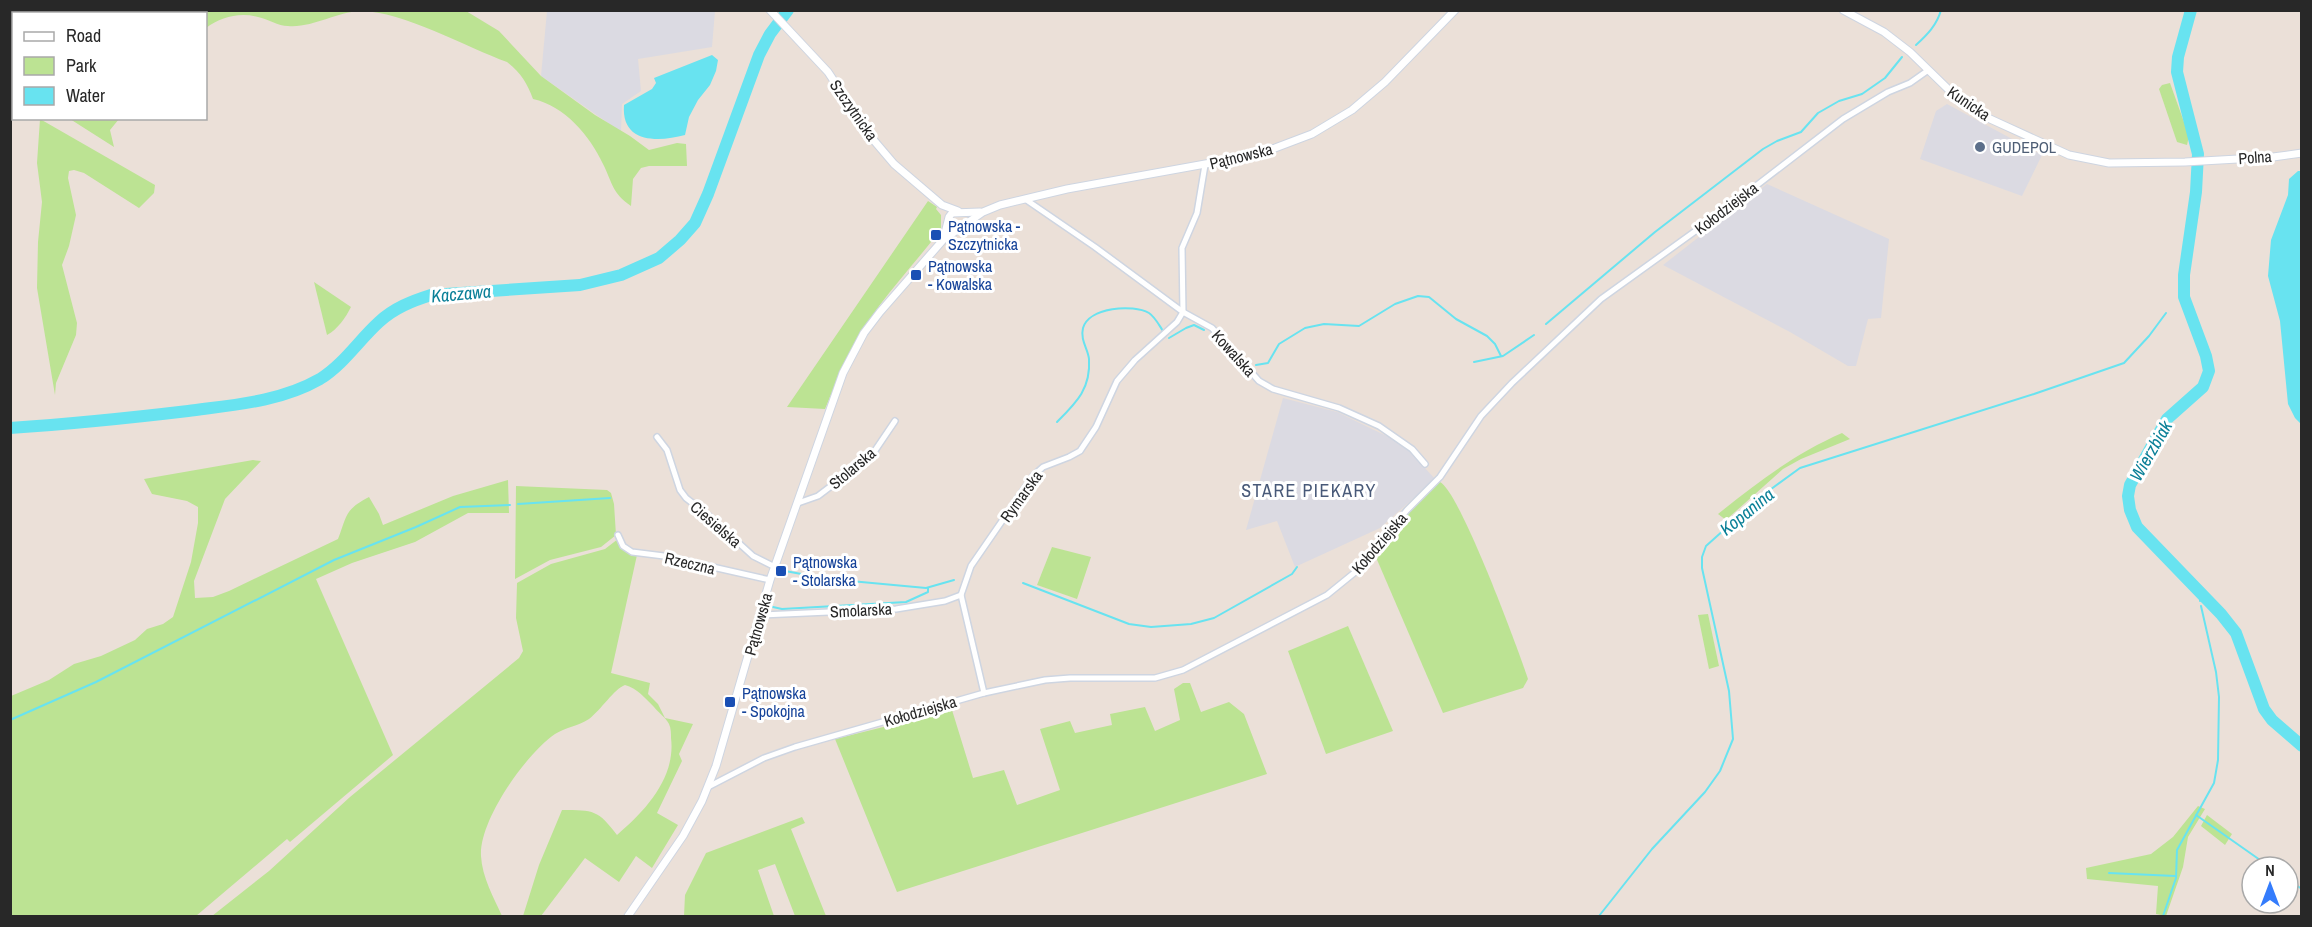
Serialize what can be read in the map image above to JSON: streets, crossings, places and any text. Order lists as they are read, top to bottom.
{
  "streets": {
    "street": [
      "Kunicka",
      "Szczytnicka",
      "Pątnowska",
      "Polna",
      "Kołodziejska",
      "Kowalska",
      "Stolarska",
      "Rymarska",
      "Ciesielska",
      "Rzeczna",
      "Smolarska"
    ]
  },
  "crossings": [
    ["Kunicka", "Polna"],
    ["Kunicka", "Kołodziejska"],
    ["Szczytnicka", "Pątnowska"],
    ["Pątnowska", "Kołodziejska"],
    ["Pątnowska", "Kowalska"],
    ["Pątnowska", "Stolarska"],
    ["Pątnowska", "Ciesielska"],
    ["Pątnowska", "Rzeczna"],
    ["Pątnowska", "Smolarska"],
    ["Kowalska", "Rymarska"],
    ["Rymarska", "Smolarska"]
  ],
  "districts": ["STARE PIEKARY"],
  "water": ["Kaczawa", "Wierzbiak", "Kopanina"],
  "places": {
    "other": ["GUDEPOL"],
    "transit": [
      "Pątnowska - Szczytnicka",
      "Pątnowska - Kowalska",
      "Pątnowska - Stolarska",
      "Pątnowska - Spokojna"
    ]
  },
  "legend": ["Road", "Park", "Water"],
  "north": "top"
}
